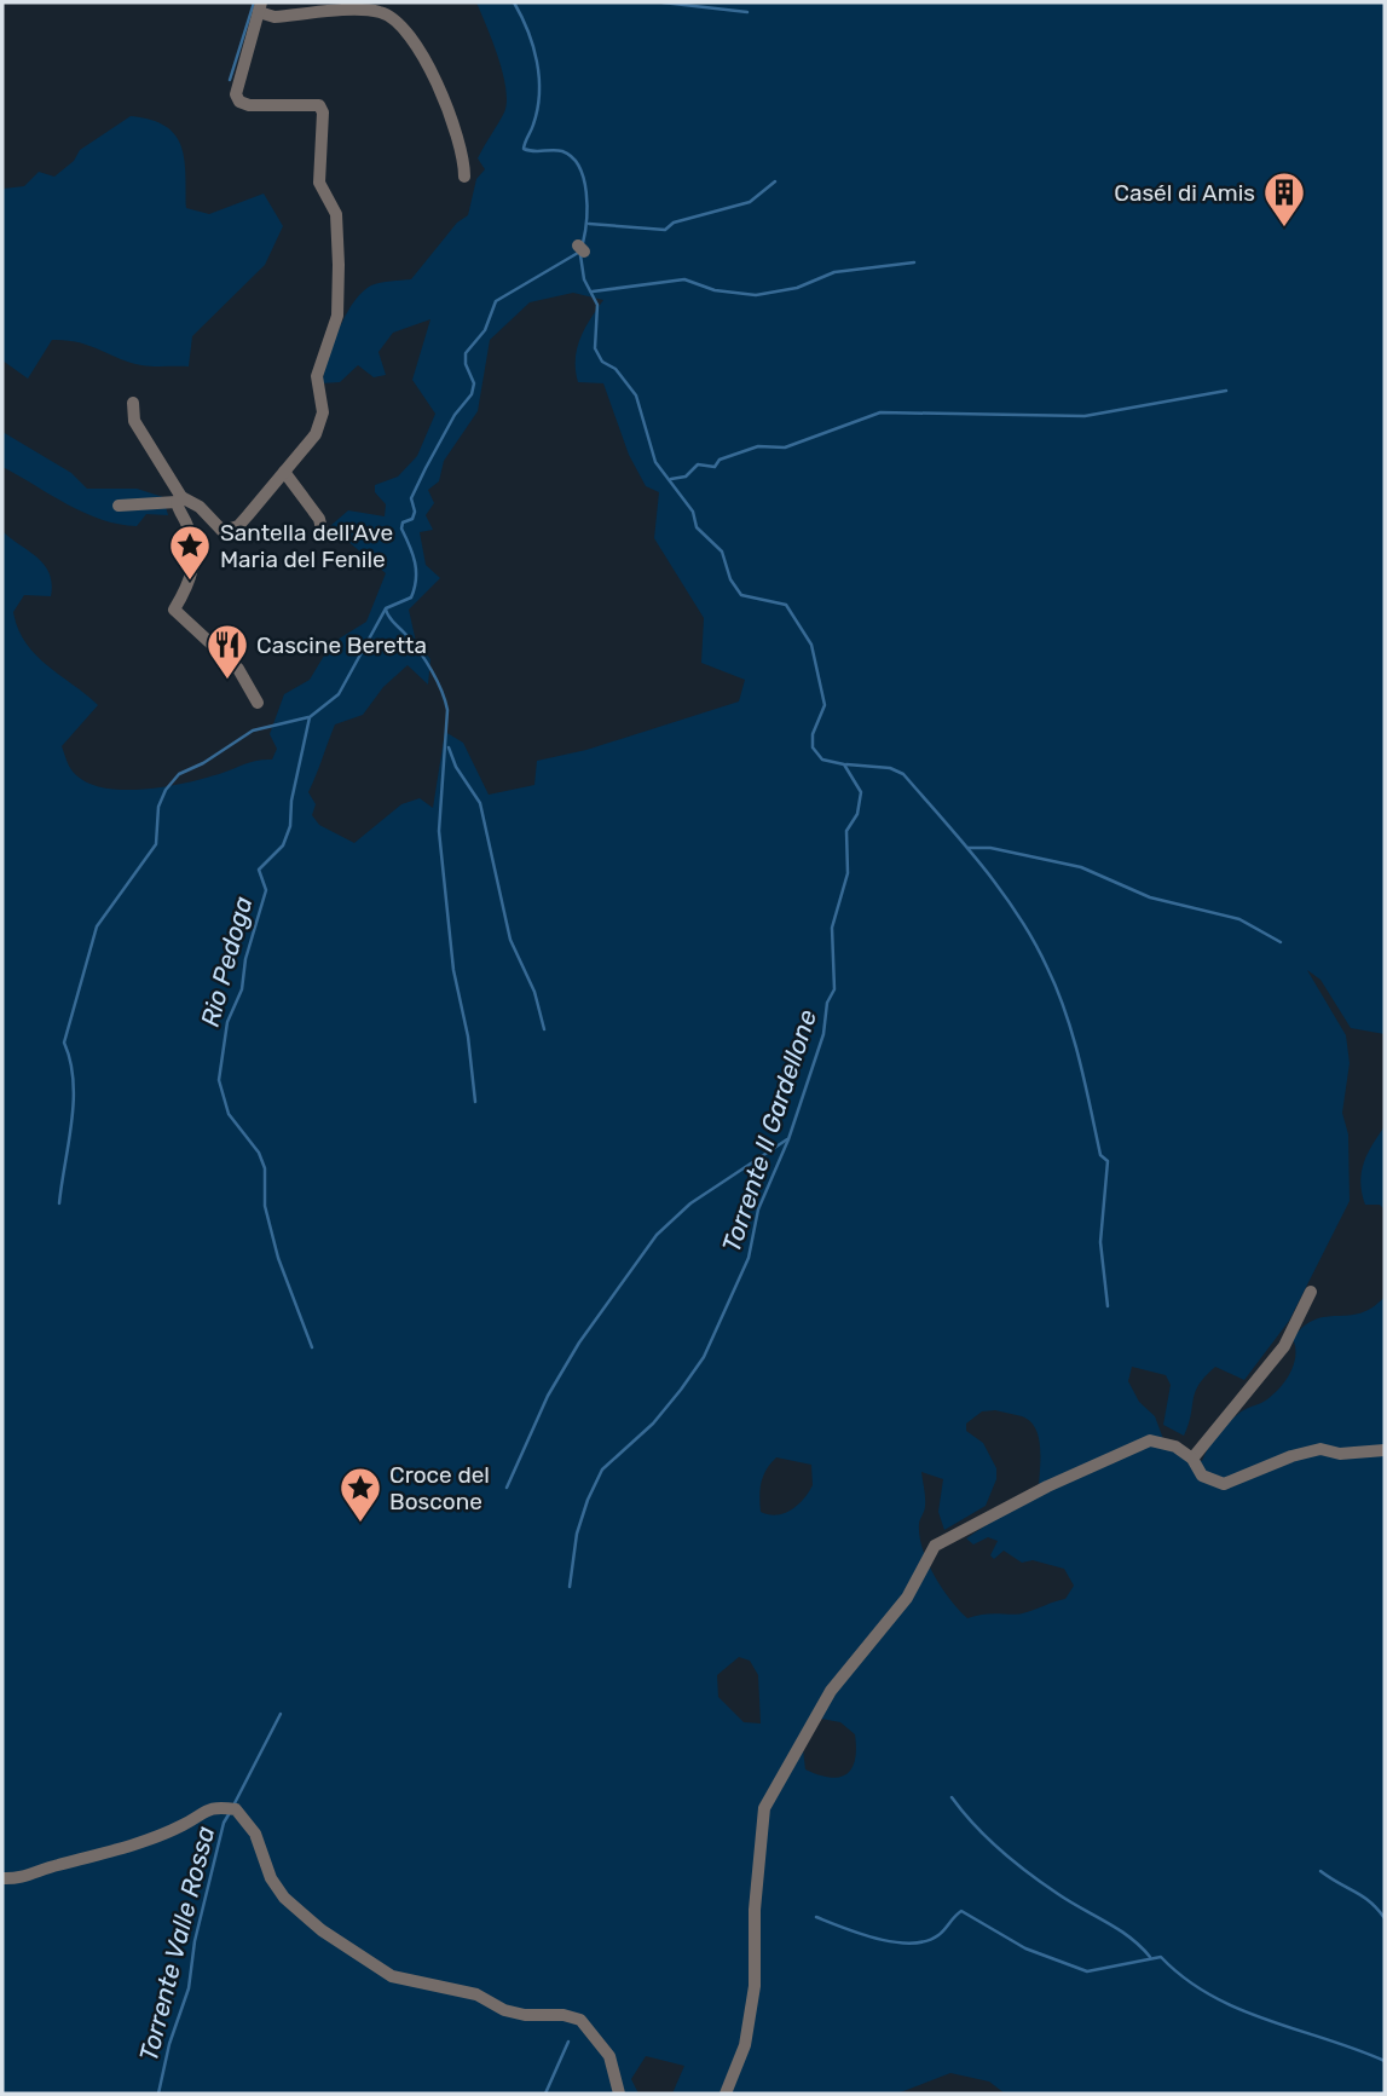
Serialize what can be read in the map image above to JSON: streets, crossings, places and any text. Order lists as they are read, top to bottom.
{
  "water": ["Rio Pedoga", "Torrente Il Gardellone", "Torrente Valle Rossa"],
  "places": {
    "building": ["Casél di Amis"],
    "place": ["Santella dell'Ave Maria del Fenile", "Croce del Boscone"],
    "restaurant": ["Cascine Beretta"]
  }
}
